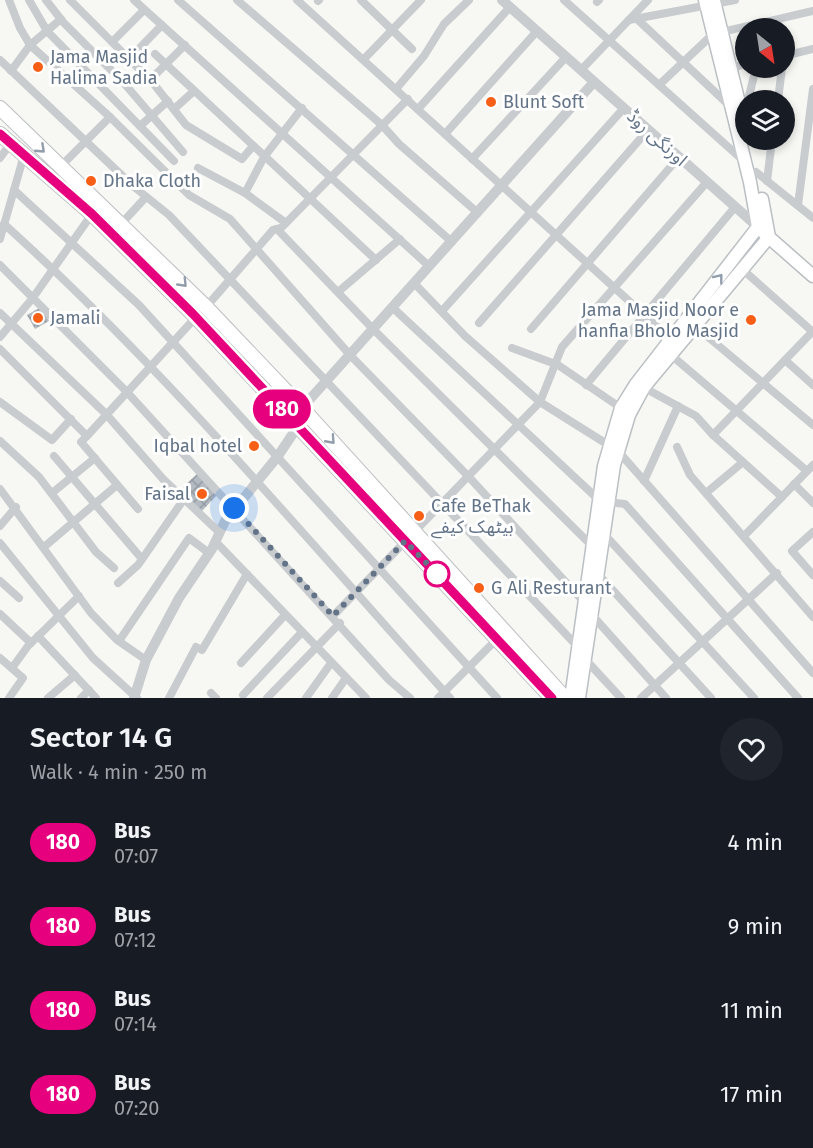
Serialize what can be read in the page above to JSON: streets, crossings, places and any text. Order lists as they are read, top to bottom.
{
  "streets": {
    "main road": ["اورنگی روڈ"]
  },
  "places": [
    "Jama Masjid Halima Sadia",
    "Blunt Soft",
    "Dhaka Cloth",
    "Jamali",
    "Jama Masjid Noor e hanfia Bholo Masjid",
    "Iqbal hotel",
    "Faisal",
    "Cafe BeThak بیٹھک کیفے",
    "G Ali Resturant"
  ],
  "lines": ["bus line 180"],
  "north": "bottom right",
  "page": {
    "on_map": "180",
    "heading": ["Sector 14 G", "Walk · 4 min · 250 m"],
    "list": [
      {
        "mark": "180",
        "name": "Bus",
        "note": "07:07",
        "value": "4 min"
      },
      {
        "mark": "180",
        "name": "Bus",
        "note": "07:12",
        "value": "9 min"
      },
      {
        "mark": "180",
        "name": "Bus",
        "note": "07:14",
        "value": "11 min"
      },
      {
        "mark": "180",
        "name": "Bus",
        "note": "07:20",
        "value": "17 min"
      }
    ]
  }
}
